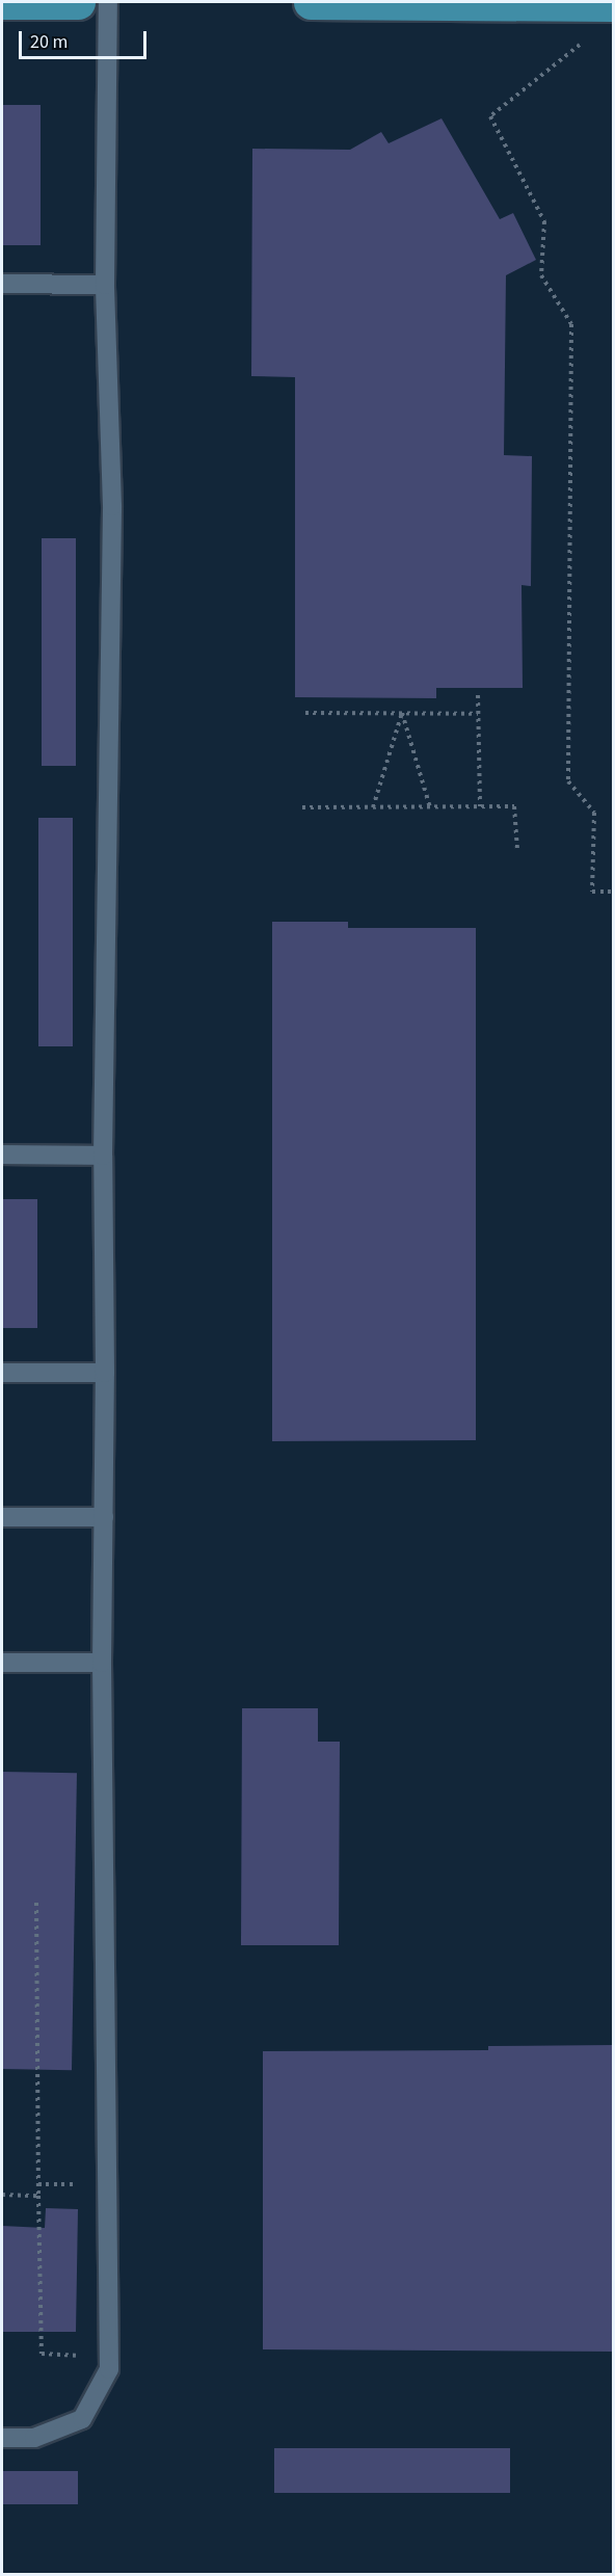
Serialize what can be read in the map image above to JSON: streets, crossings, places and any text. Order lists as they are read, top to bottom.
{
  "scale_bar": "20 m"
}
